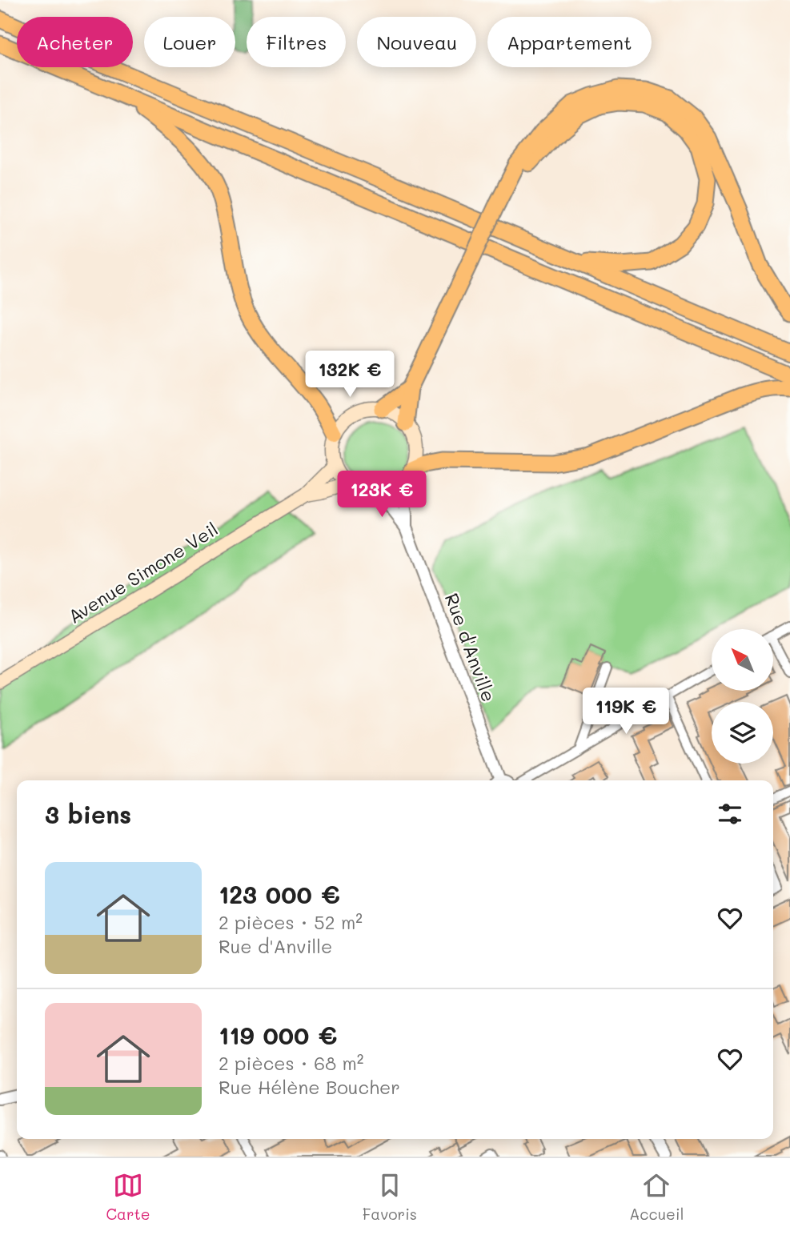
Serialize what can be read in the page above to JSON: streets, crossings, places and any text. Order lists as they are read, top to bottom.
{
  "streets": {
    "main road": ["Avenue Simone Veil"],
    "street": ["Rue d'Anville"]
  },
  "crossings": [
    ["Avenue Simone Veil", "Rue d'Anville"]
  ],
  "north": "top left",
  "page": {
    "chip": [
      "Acheter",
      "Louer",
      "Filtres",
      "Nouveau",
      "Appartement"
    ],
    "price": ["132K €", "123K €", "119K €"],
    "heading": "3 biens",
    "list": [
      {
        "name": "123 000 €",
        "note": "2 pièces · 52 m² · Rue d'Anville"
      },
      {
        "name": "119 000 €",
        "note": "2 pièces · 68 m² · Rue Hélène Boucher"
      }
    ],
    "tabs": ["Carte", "Favoris", "Accueil"]
  }
}
